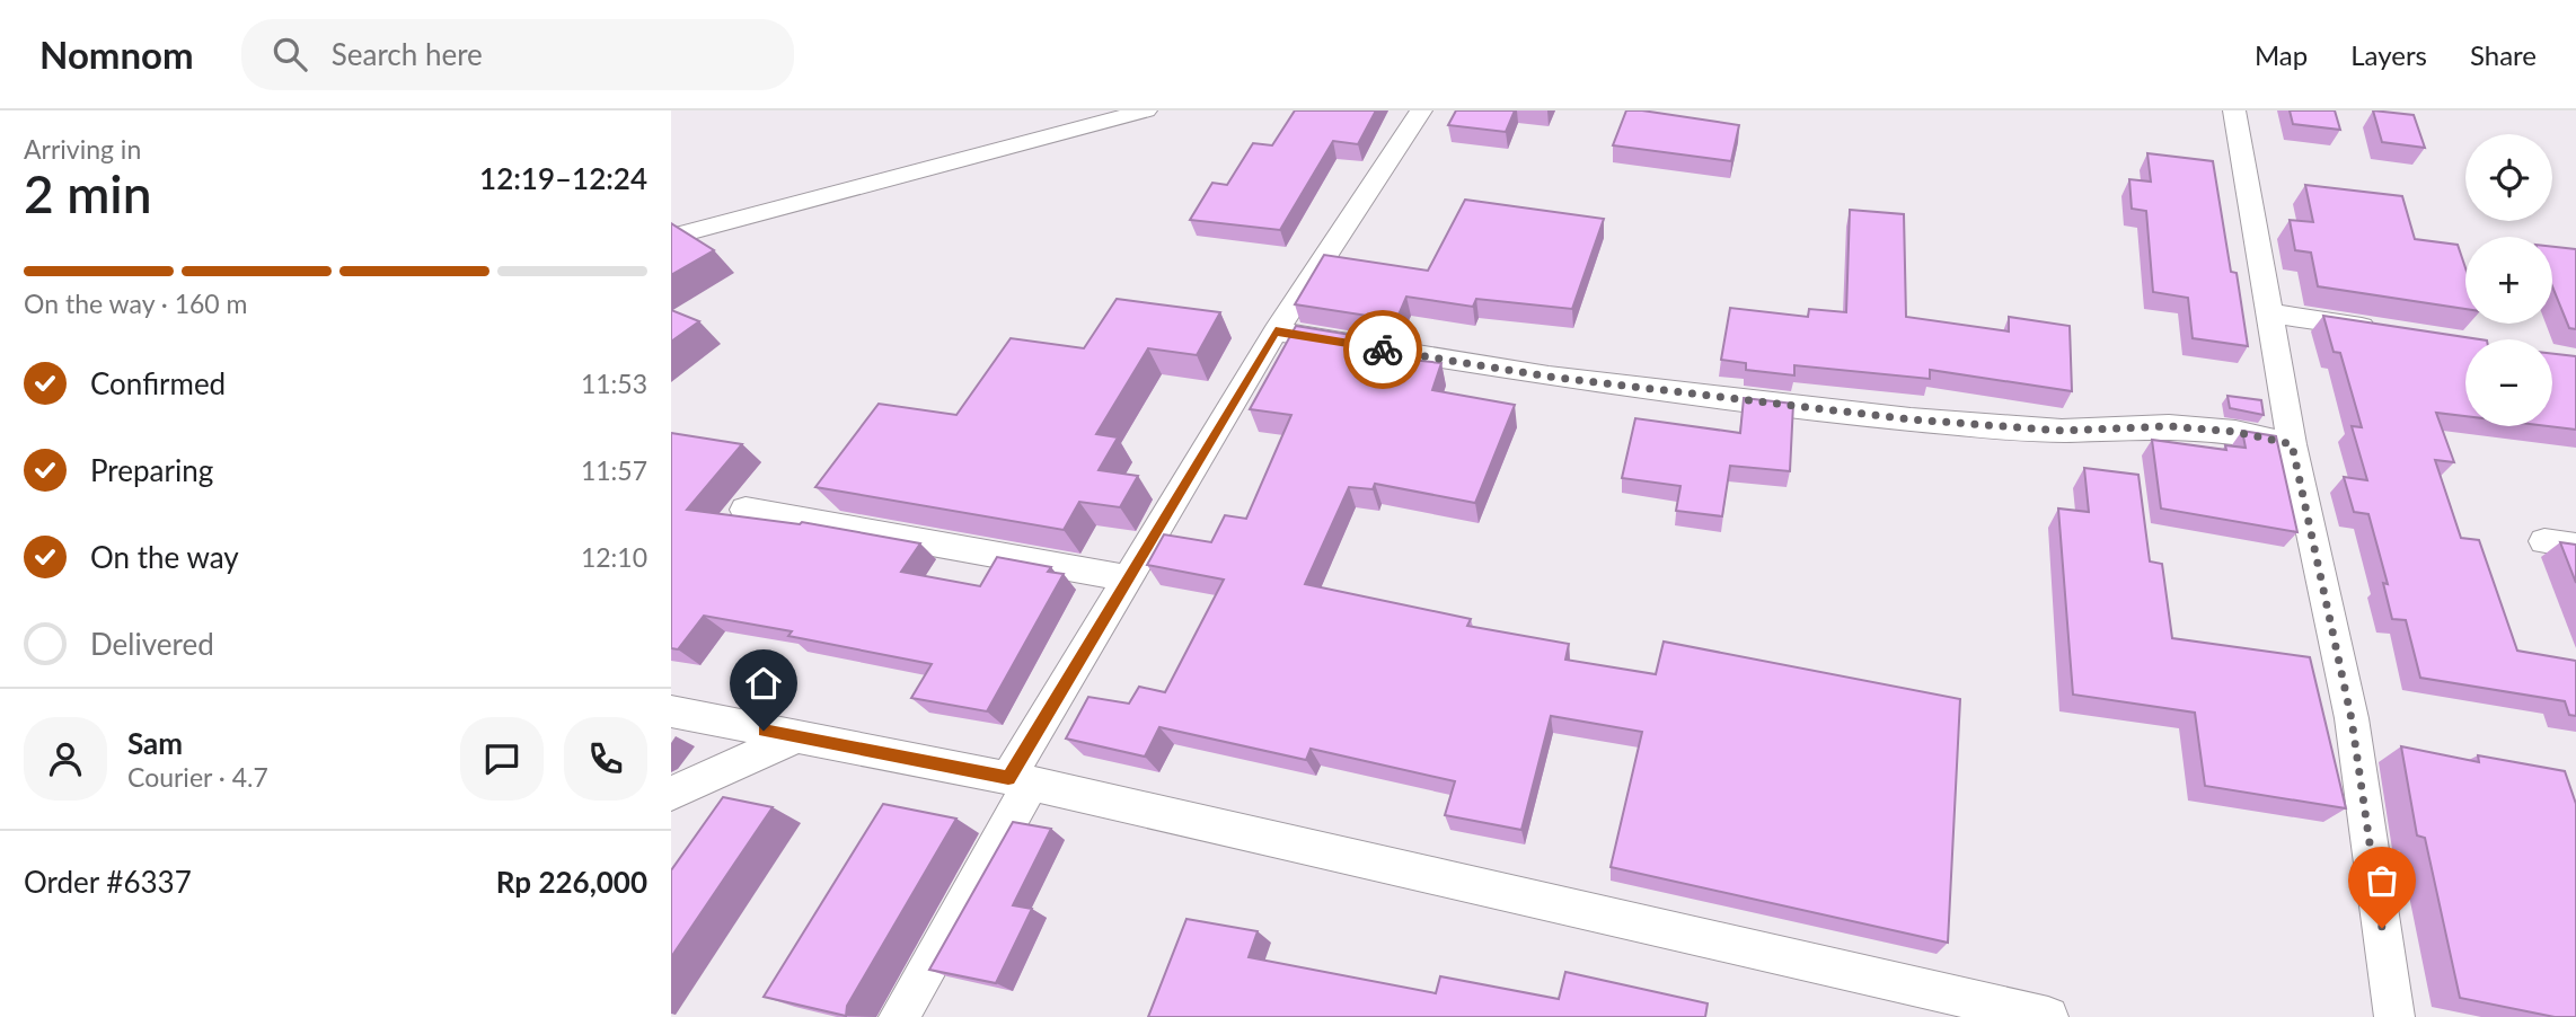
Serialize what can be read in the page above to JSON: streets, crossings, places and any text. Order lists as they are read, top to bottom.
{
  "page": {
    "header": "Nomnom",
    "search": "Search here",
    "nav": ["Map", "Layers", "Share"],
    "heading": ["2 min", "Arriving in", "12:19–12:24"],
    "panel": [
      "Sam",
      "Courier · 4.7",
      "Order #6337",
      "Rp 226,000"
    ],
    "map_buttons": ["+", "−"],
    "bar": "On the way · 160 m",
    "list": [
      ["Confirmed", "11:53"],
      ["Preparing", "11:57"],
      ["On the way", "12:10"],
      "Delivered"
    ]
  }
}
